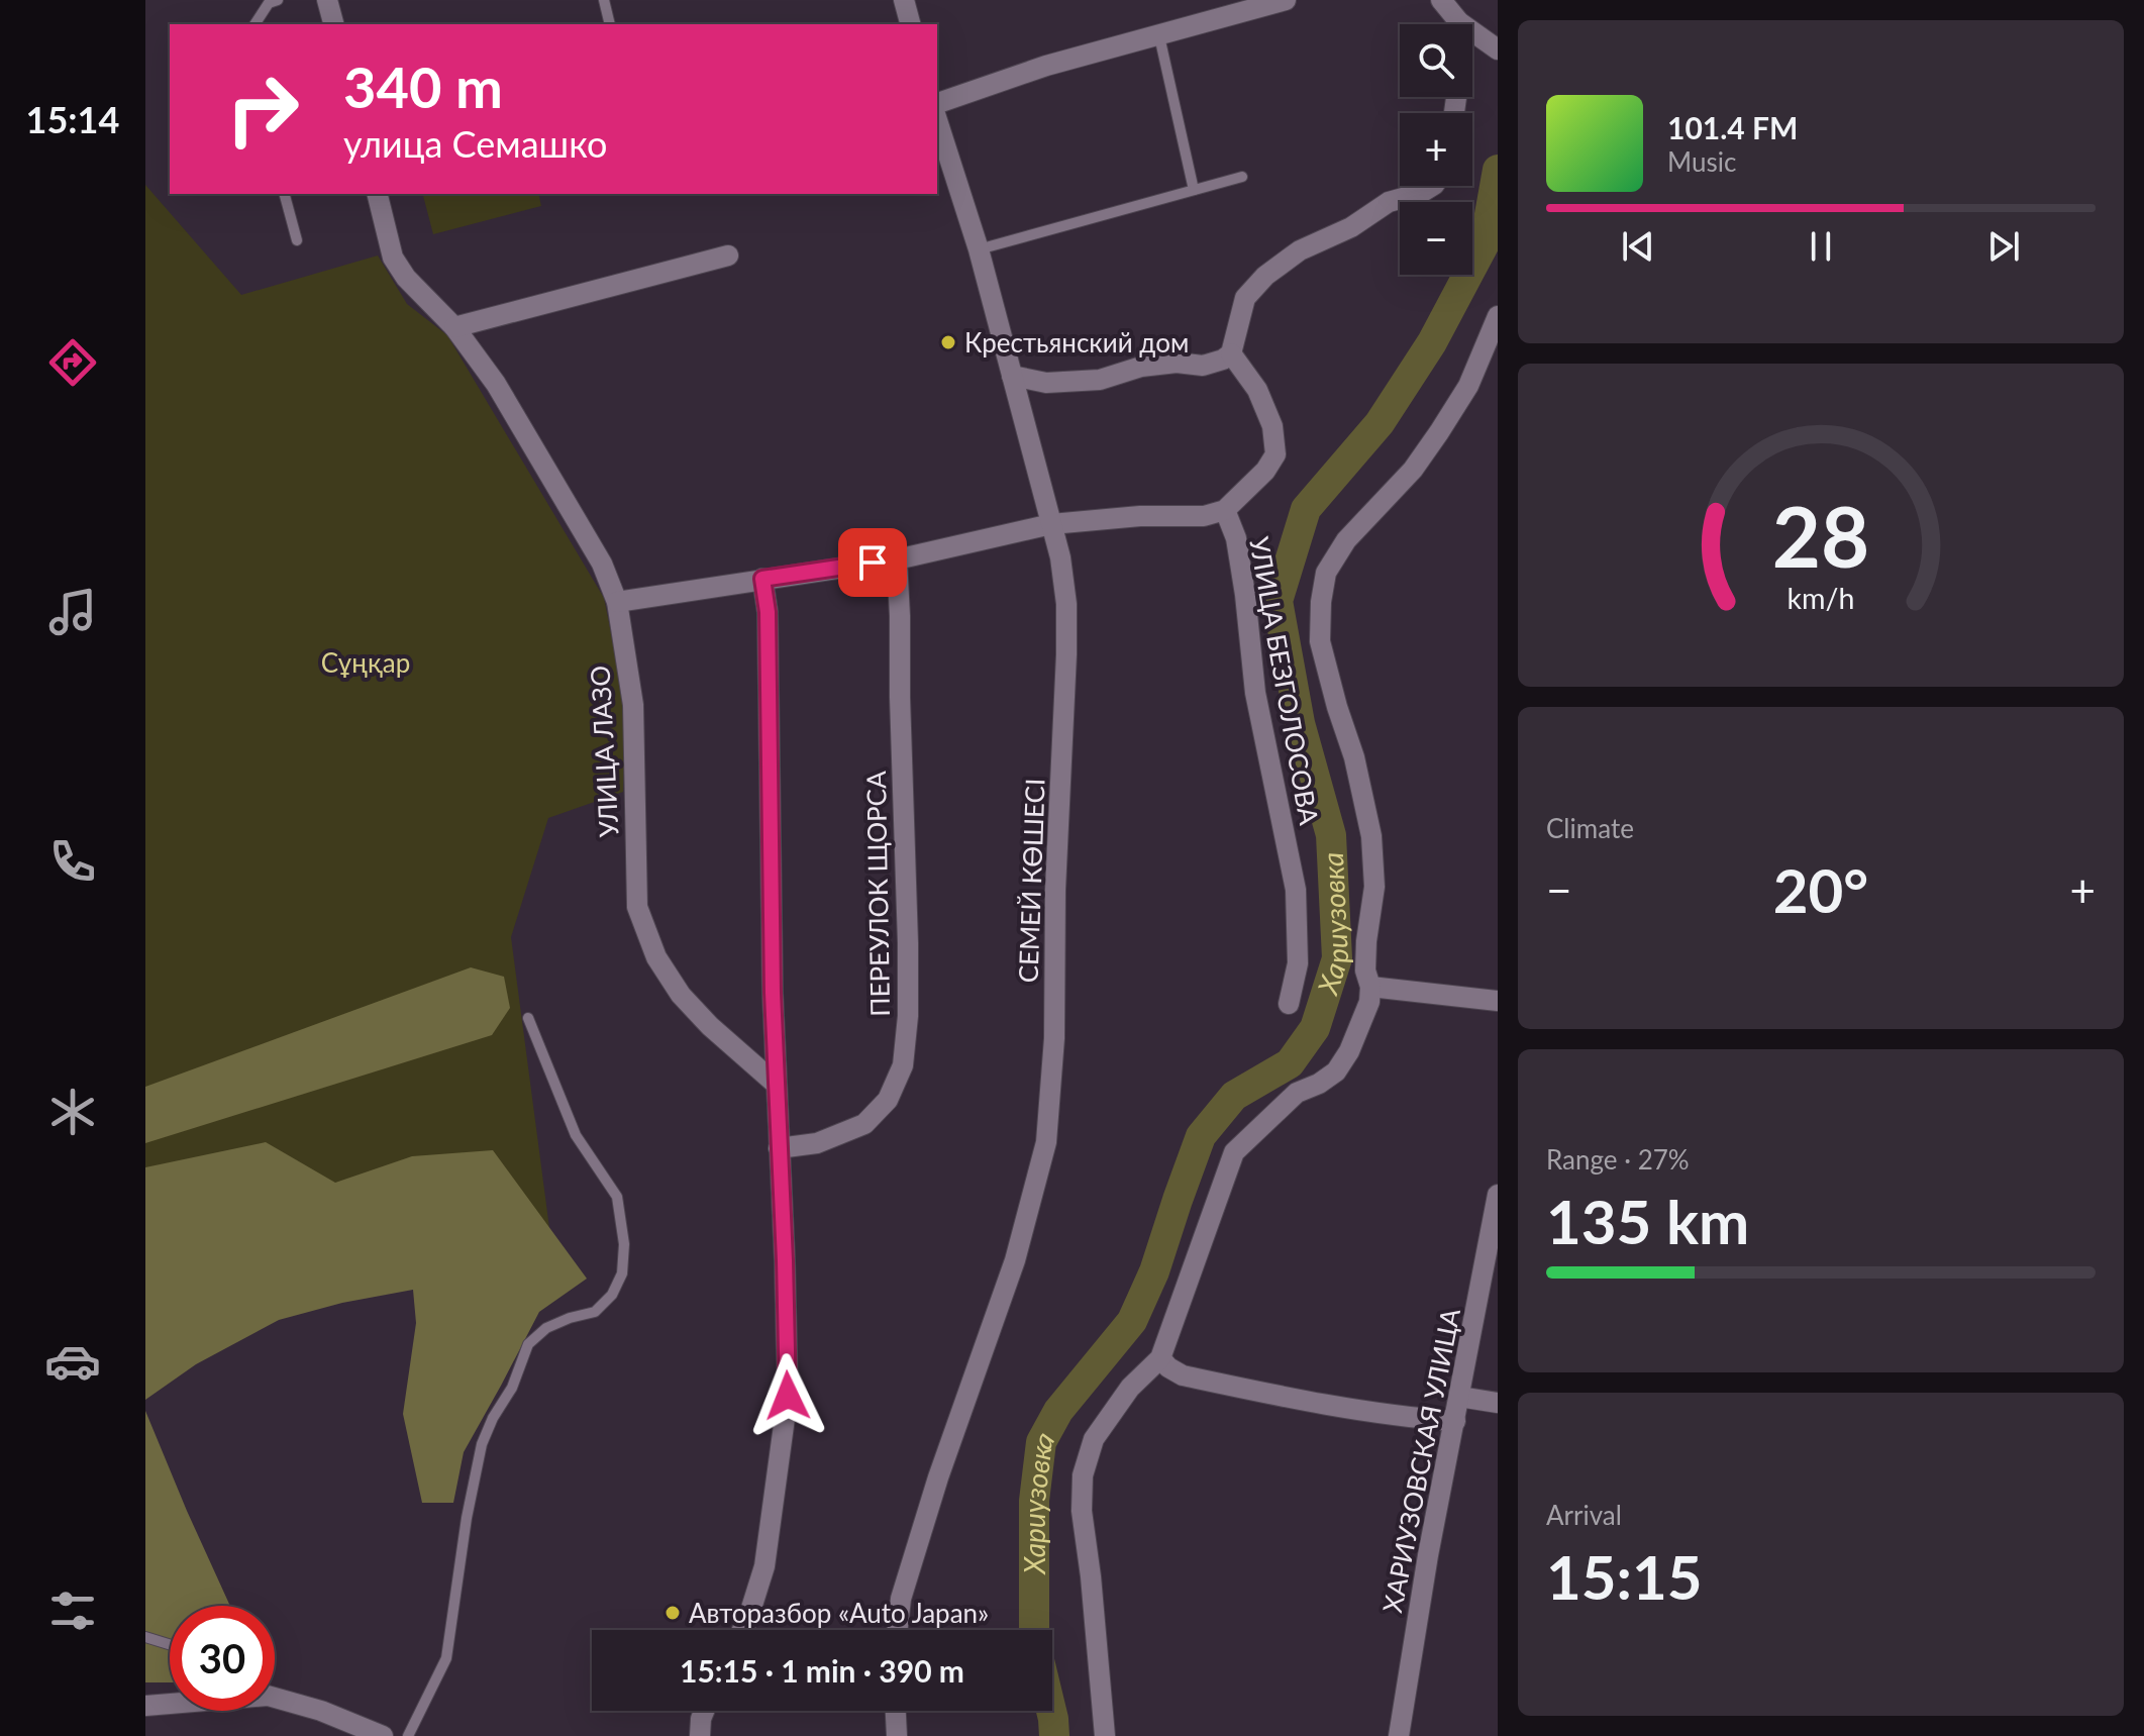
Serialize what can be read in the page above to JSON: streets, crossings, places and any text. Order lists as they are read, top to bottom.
{
  "streets": {
    "street": [
      "УЛИЦА БЕЗГОЛОСОВА",
      "УЛИЦА ЛАЗО",
      "СЕМЕЙ КӨШЕСІ",
      "ПЕРЕУЛОК ЩОРСА",
      "ХАРИУЗОВСКАЯ УЛИЦА"
    ]
  },
  "crossings": [
    ["УЛИЦА БЕЗГОЛОСОВА", "УЛИЦА ЛАЗО"],
    ["УЛИЦА БЕЗГОЛОСОВА", "СЕМЕЙ КӨШЕСІ"],
    ["УЛИЦА БЕЗГОЛОСОВА", "ПЕРЕУЛОК ЩОРСА"]
  ],
  "water": ["Хариузовка"],
  "parks": ["Сұңқар"],
  "places": ["Крестьянский дом", "Авторазбор «Auto Japan»"],
  "page": {
    "tabs": "15:14",
    "map_buttons": ["+", "−"],
    "turn": ["340 m", "улица Семашко"],
    "song": ["101.4 FM", "Music"],
    "tile": [
      "Climate",
      ["Range · 27%", "135 km"],
      ["Arrival", "15:15"]
    ],
    "heat": ["−", "20°", "+"],
    "limit": "30",
    "trip": "15:15 · 1 min · 390 m",
    "gauge": ["28", "km/h"]
  }
}
